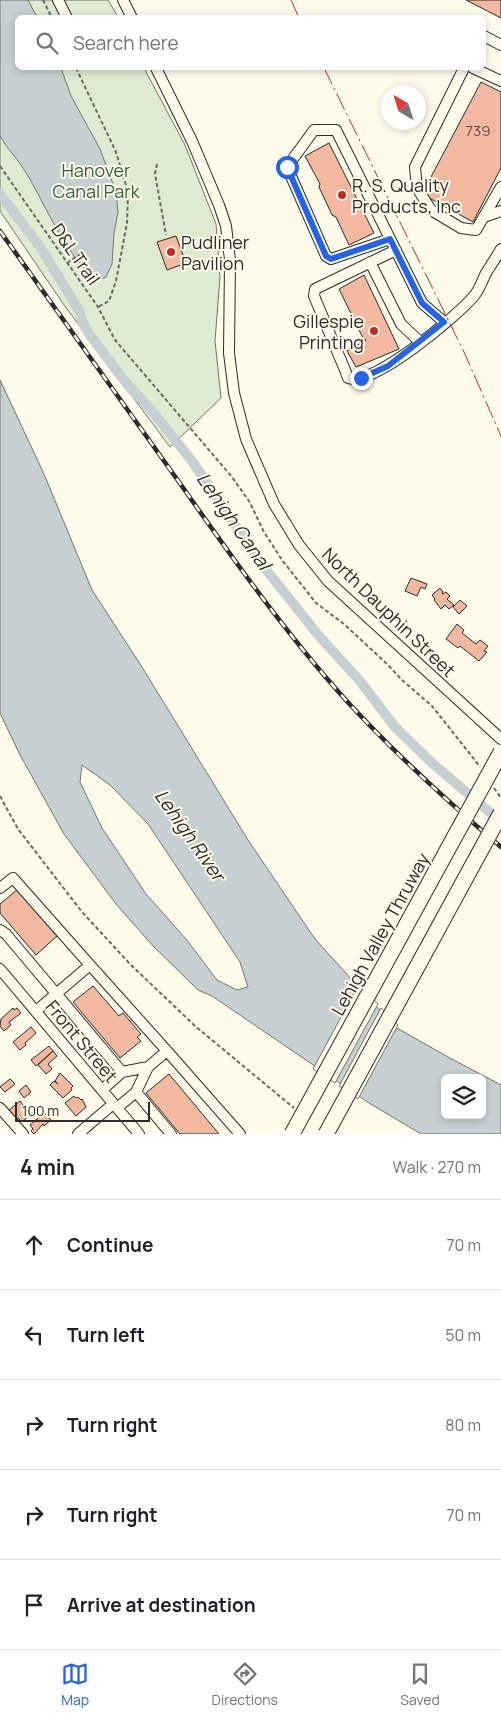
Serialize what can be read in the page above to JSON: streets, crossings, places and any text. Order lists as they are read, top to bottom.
{
  "streets": {
    "highway": ["Lehigh Valley Thruway"],
    "street": ["North Dauphin Street", "Front Street"],
    "path": ["D&L Trail"]
  },
  "water": ["Lehigh Canal", "Lehigh River"],
  "parks": ["Hanover Canal Park"],
  "places": ["R. S. Quality Products, Inc", "Pudliner Pavilion", "Gillespie Printing"],
  "house_numbers": ["739"],
  "scale_bar": "100 m",
  "north": "top left",
  "page": {
    "search": "Search here",
    "scale": "100 m",
    "heading": ["4 min", "Walk · 270 m"],
    "list": [
      ["Continue", "70 m"],
      ["Turn left", "50 m"],
      ["Turn right", "80 m"],
      ["Turn right", "70 m"],
      "Arrive at destination"
    ],
    "nav": ["Map", "Directions", "Saved"]
  }
}
